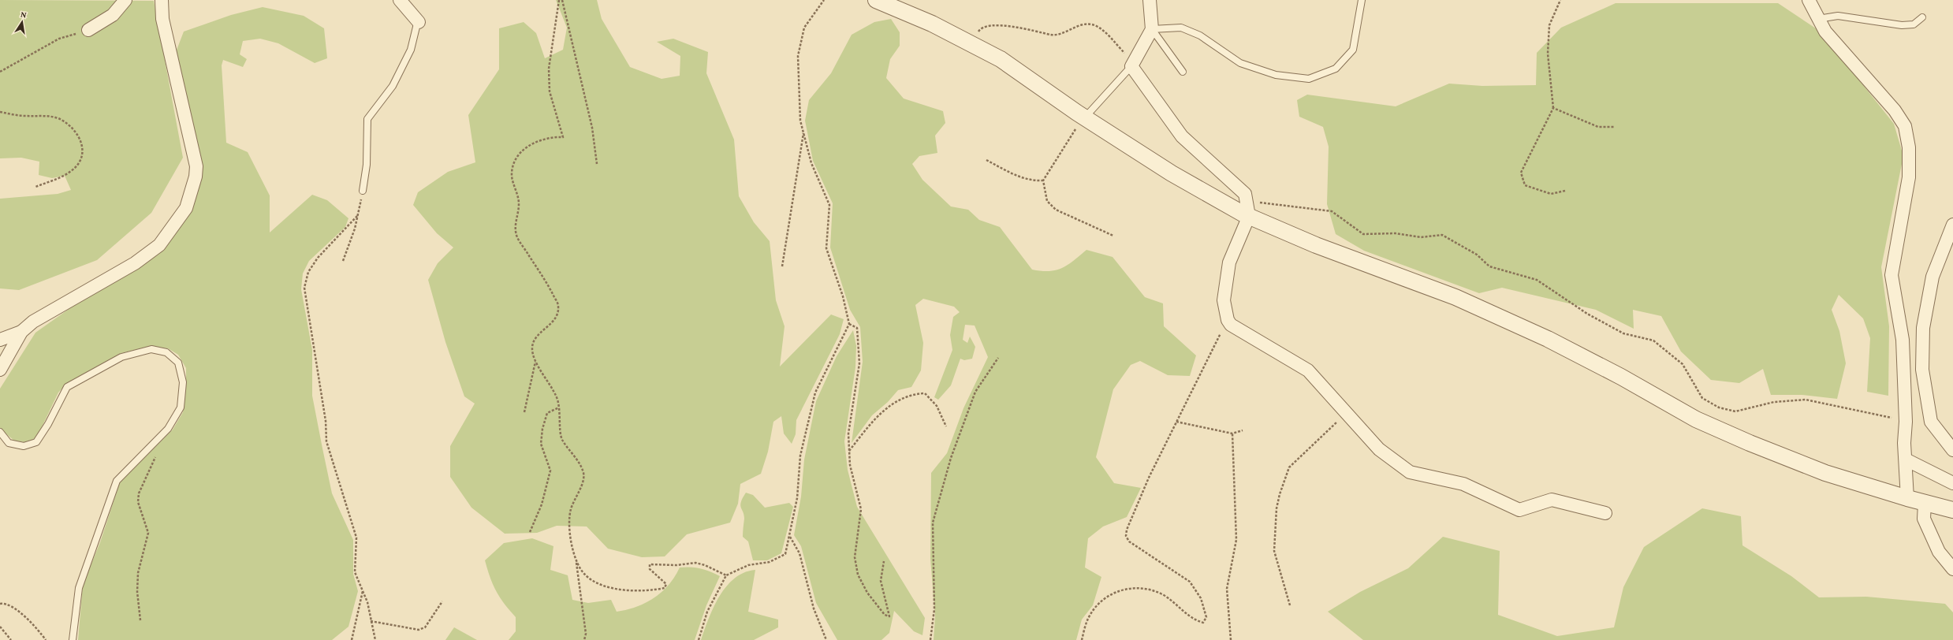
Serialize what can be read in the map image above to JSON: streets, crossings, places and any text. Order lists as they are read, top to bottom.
{
  "north": "top"
}
